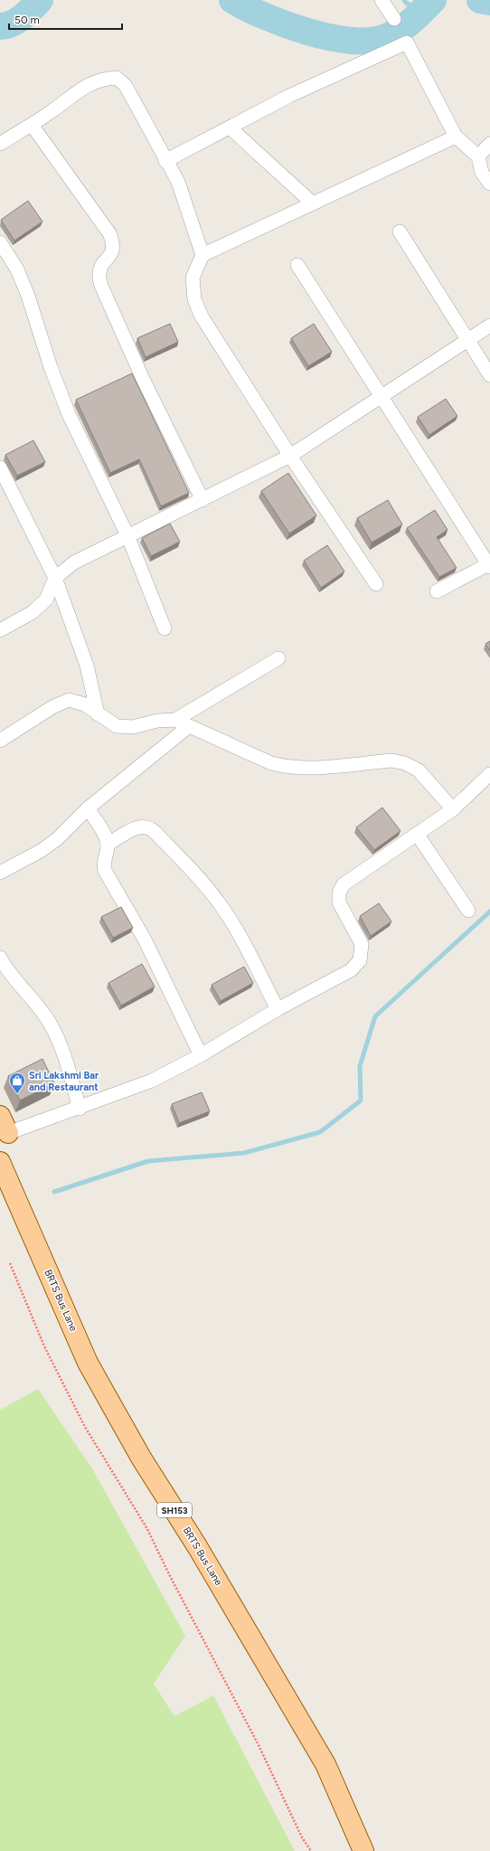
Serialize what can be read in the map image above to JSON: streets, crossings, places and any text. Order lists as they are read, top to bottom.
{
  "streets": {
    "main road": ["BRTS Bus Lane", "SH153"]
  },
  "places": {
    "shop": ["Sri Lakshmi Bar and Restaurant"]
  },
  "scale_bar": "50 m"
}
